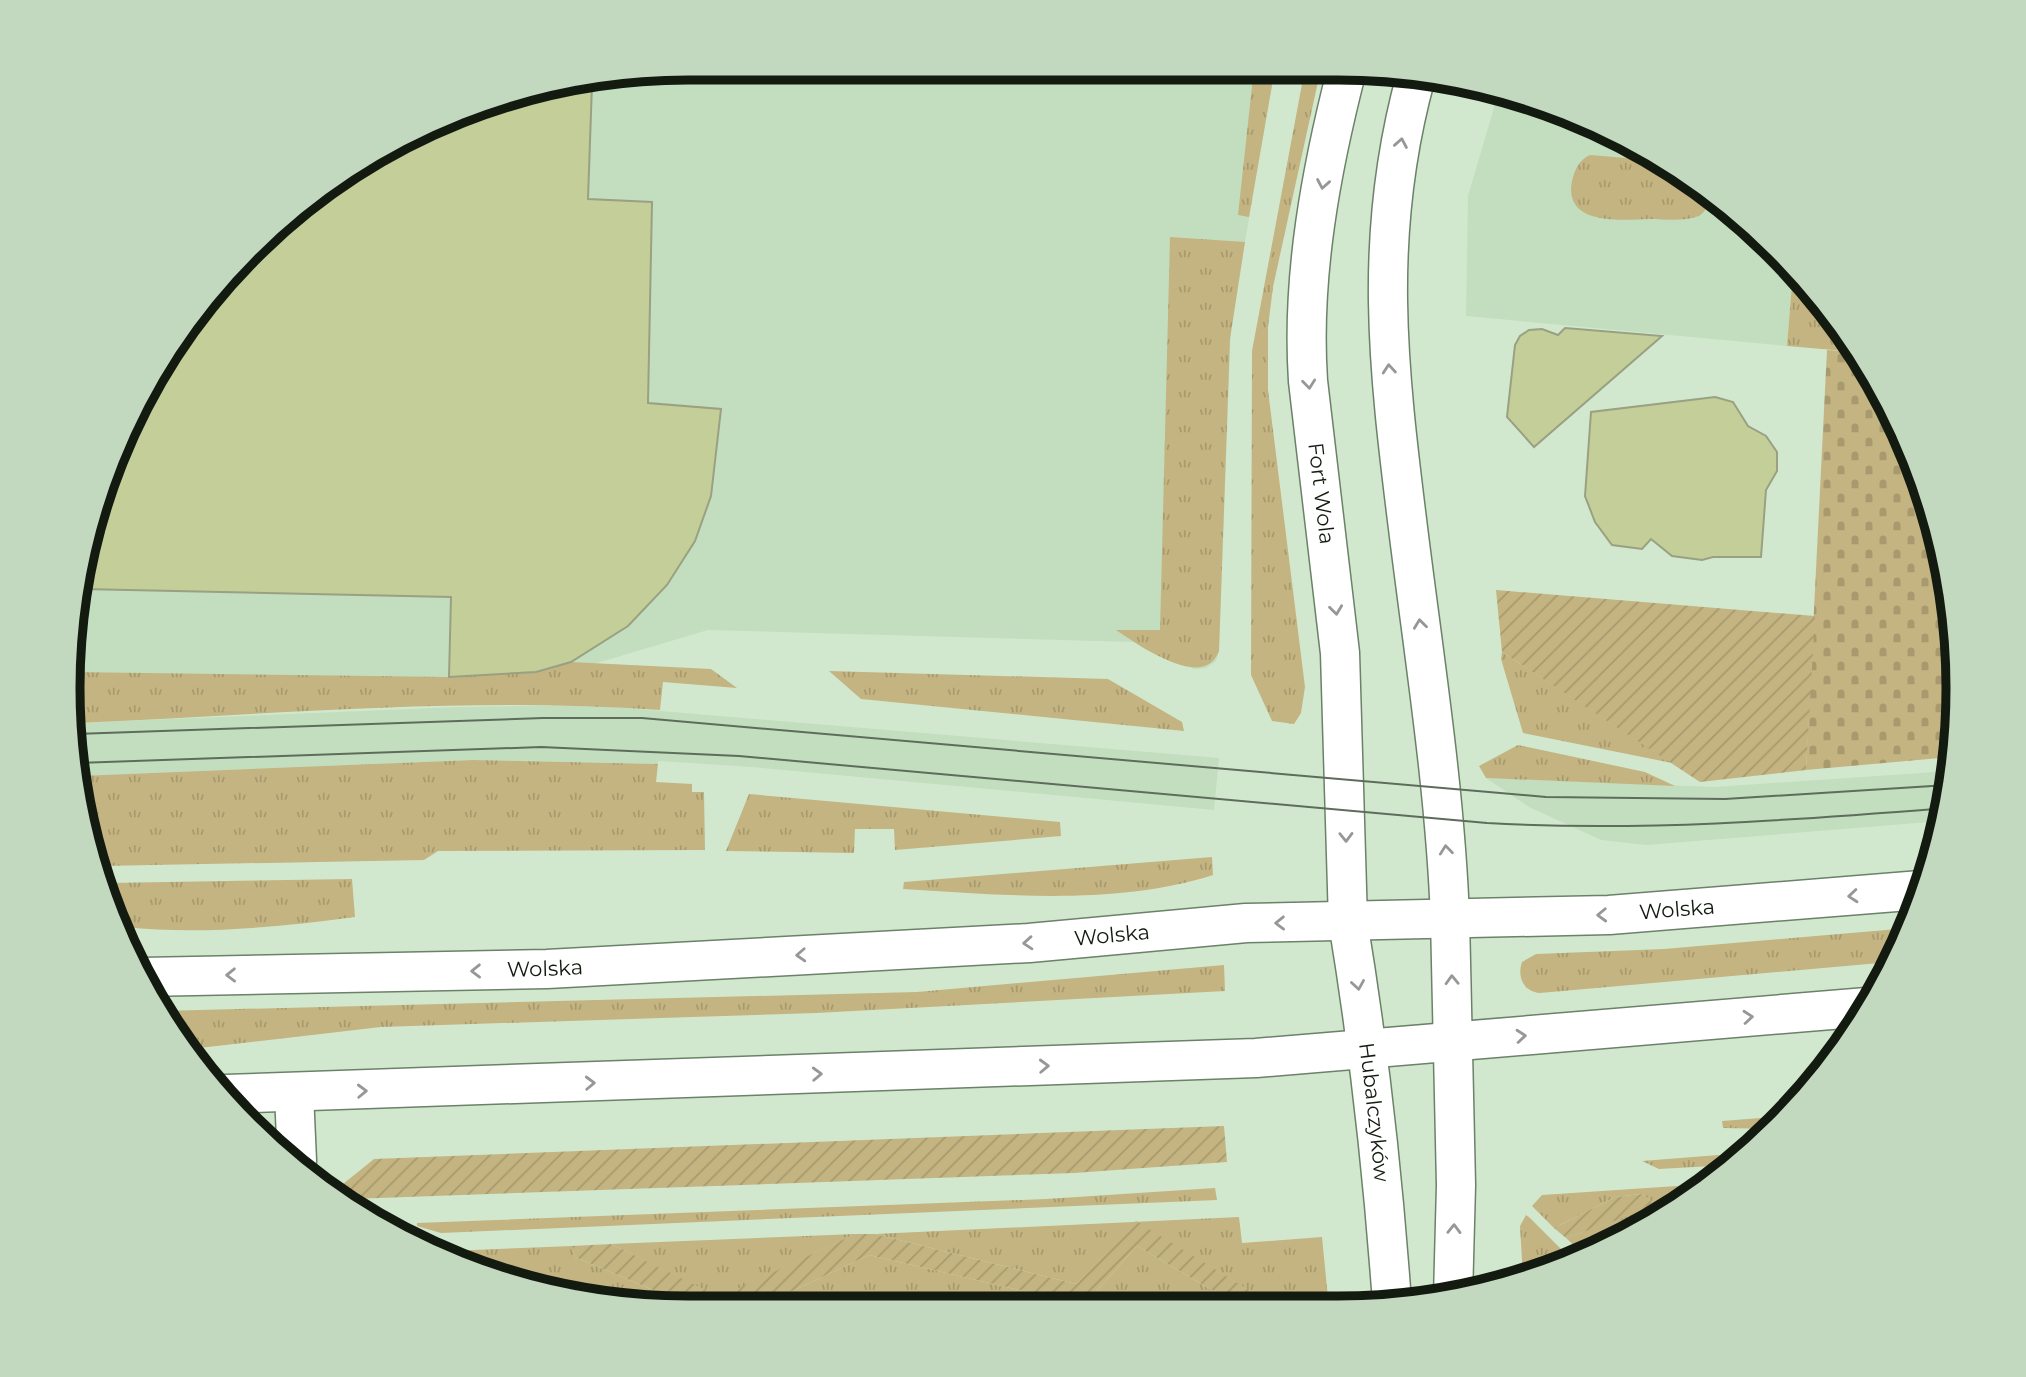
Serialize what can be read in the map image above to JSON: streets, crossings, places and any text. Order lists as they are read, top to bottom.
{
  "streets": {
    "main road": ["Fort Wola", "Wolska", "Hubalczyków"]
  },
  "crossings": [
    ["Fort Wola", "Wolska"],
    ["Fort Wola", "Hubalczyków"],
    ["Wolska", "Hubalczyków"]
  ]
}
